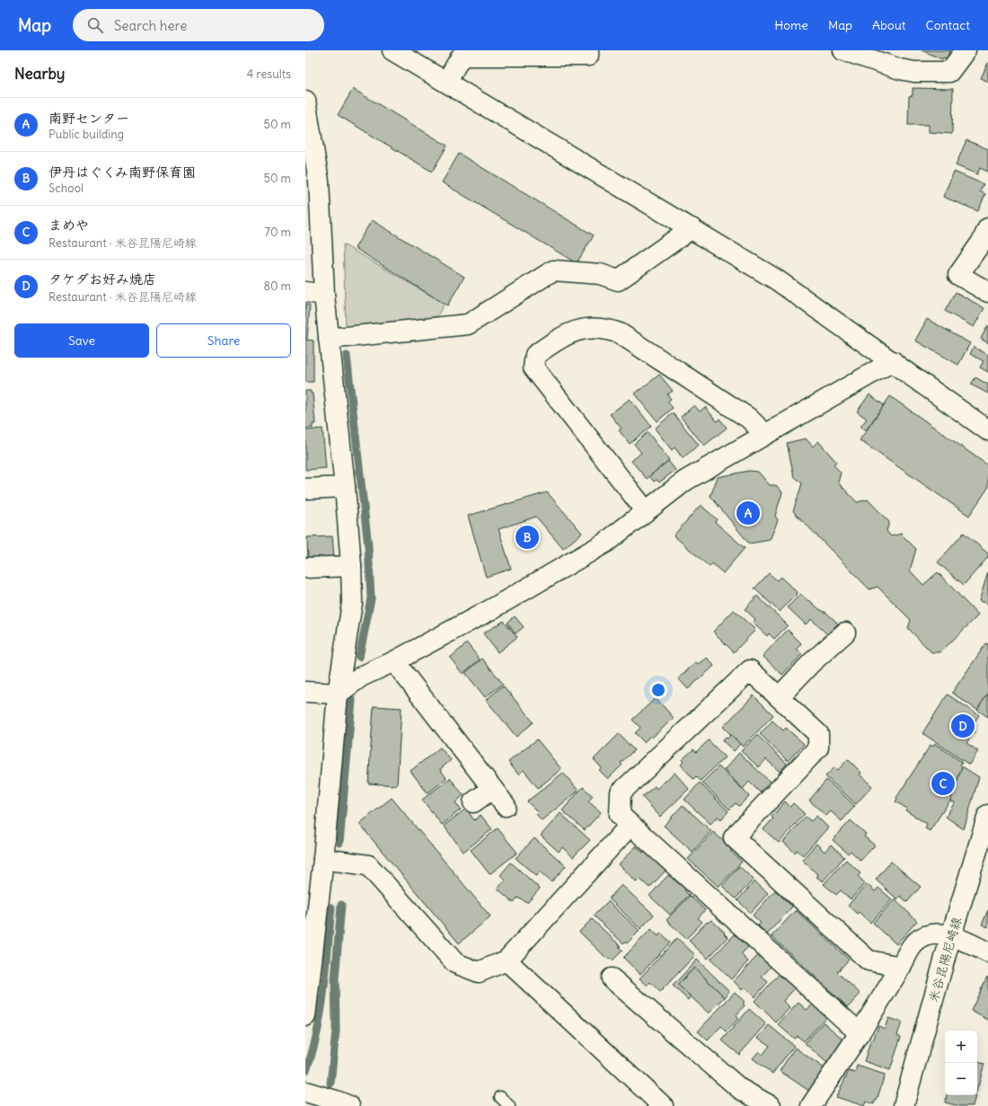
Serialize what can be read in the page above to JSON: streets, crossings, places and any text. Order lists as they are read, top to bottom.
{
  "streets": {
    "street": ["米谷昆陽尼崎線"]
  },
  "page": {
    "header": "Map",
    "search": "Search here",
    "nav": [
      "Home",
      "Map",
      "About",
      "Contact"
    ],
    "heading": ["Nearby", "4 results"],
    "list": [
      {
        "mark": "A",
        "name": "南野センター",
        "note": "Public building",
        "value": "50 m"
      },
      {
        "mark": "B",
        "name": "伊丹はぐくみ南野保育園",
        "note": "School",
        "value": "50 m"
      },
      {
        "mark": "C",
        "name": "まめや",
        "note": "Restaurant · 米谷昆陽尼崎線",
        "value": "70 m"
      },
      {
        "mark": "D",
        "name": "タケダお好み焼店",
        "note": "Restaurant · 米谷昆陽尼崎線",
        "value": "80 m"
      }
    ],
    "buttons": ["Save", "Share"],
    "pins": [
      "A",
      "B",
      "D",
      "C"
    ],
    "map_buttons": ["+", "−"]
  }
}
